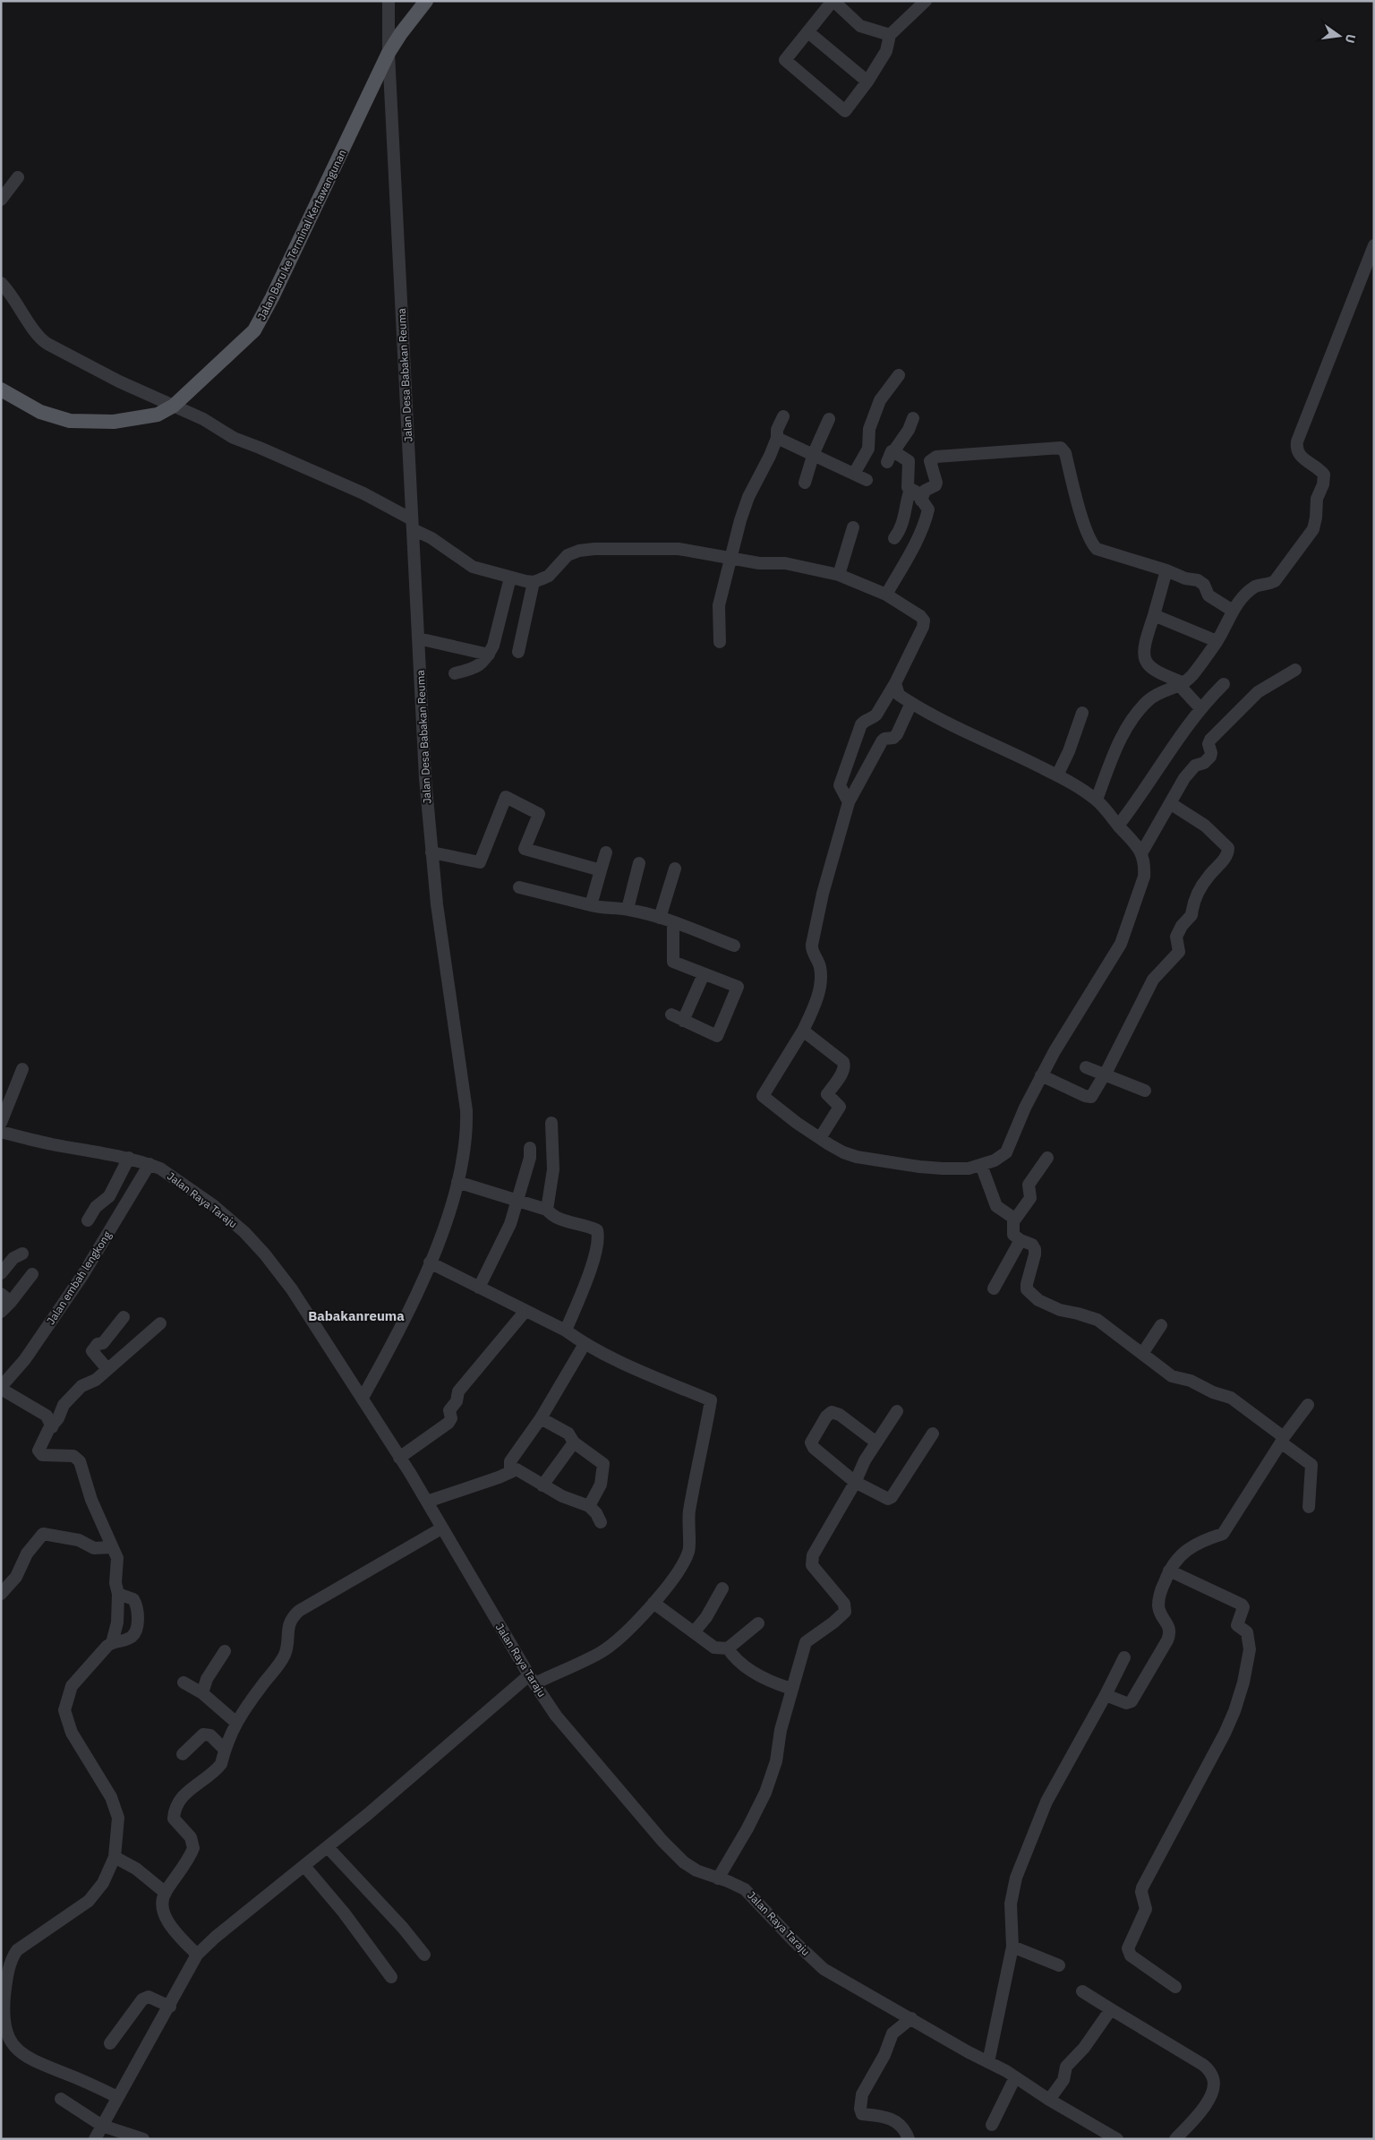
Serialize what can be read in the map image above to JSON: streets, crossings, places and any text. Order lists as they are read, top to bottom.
{
  "streets": {
    "main road": ["Jalan Baru ke Terminal Kertawangunan"],
    "street": ["Jalan Desa Babakan Reuma", "Jalan Raya Taraju", "Jalan embah lengkong"]
  },
  "crossings": [
    ["Jalan Baru ke Terminal Kertawangunan", "Jalan Desa Babakan Reuma"],
    ["Jalan Desa Babakan Reuma", "Jalan Raya Taraju"],
    ["Jalan Raya Taraju", "Jalan embah lengkong"]
  ],
  "districts": ["Babakanreuma"],
  "north": "right"
}
